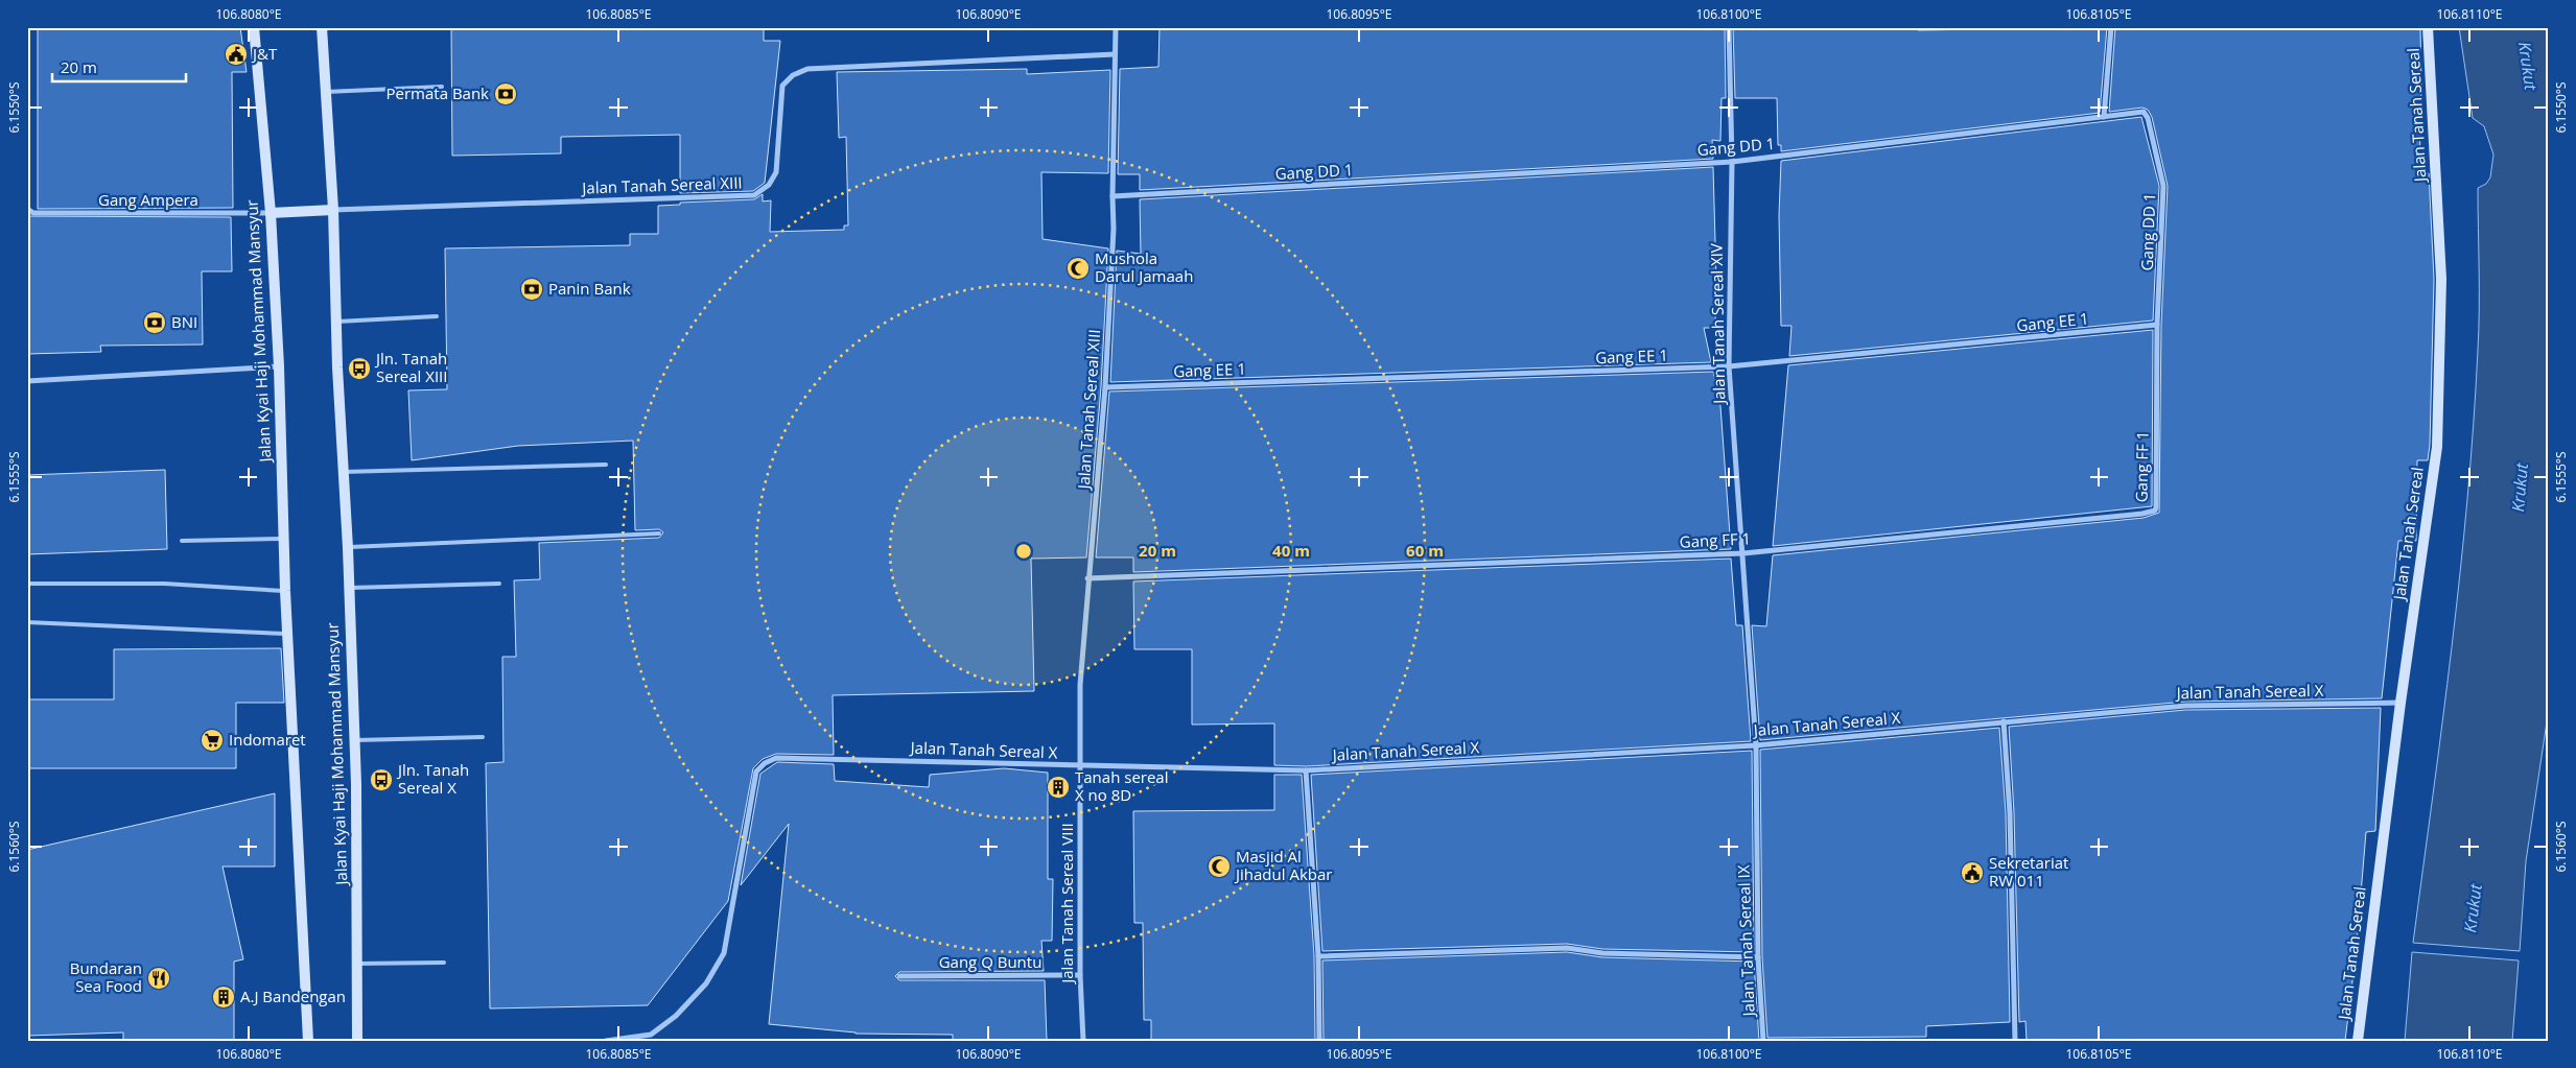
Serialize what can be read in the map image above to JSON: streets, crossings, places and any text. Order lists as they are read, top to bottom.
{
  "streets": {
    "main road": ["Jalan Tanah Sereal", "Jalan Kyai Haji Mohammad Mansyur"],
    "street": [
      "Gang DD 1",
      "Jalan Tanah Sereal XIII",
      "Gang Ampera",
      "Gang EE 1",
      "Jalan Tanah Sereal XIV",
      "Gang FF 1",
      "Jalan Tanah Sereal X",
      "Jalan Tanah Sereal VIII",
      "Jalan Tanah Sereal IX",
      "Gang Q Buntu"
    ]
  },
  "crossings": [
    ["Jalan Tanah Sereal", "Jalan Tanah Sereal X"],
    ["Gang DD 1", "Jalan Tanah Sereal XIII"],
    ["Gang DD 1", "Gang EE 1"],
    ["Gang DD 1", "Jalan Tanah Sereal XIV"],
    ["Gang DD 1", "Gang FF 1"],
    ["Jalan Tanah Sereal XIII", "Gang EE 1"],
    ["Jalan Tanah Sereal XIII", "Jalan Kyai Haji Mohammad Mansyur"],
    ["Jalan Tanah Sereal XIII", "Gang FF 1"],
    ["Jalan Tanah Sereal XIII", "Jalan Tanah Sereal X"],
    ["Jalan Tanah Sereal XIII", "Jalan Tanah Sereal VIII"],
    ["Gang Ampera", "Jalan Kyai Haji Mohammad Mansyur"],
    ["Gang EE 1", "Jalan Tanah Sereal XIV"],
    ["Gang EE 1", "Gang FF 1"],
    ["Jalan Tanah Sereal XIV", "Gang FF 1"],
    ["Jalan Tanah Sereal XIV", "Jalan Tanah Sereal X"],
    ["Jalan Tanah Sereal XIV", "Jalan Tanah Sereal IX"],
    ["Jalan Tanah Sereal X", "Jalan Tanah Sereal VIII"],
    ["Jalan Tanah Sereal X", "Jalan Tanah Sereal IX"],
    ["Jalan Tanah Sereal VIII", "Gang Q Buntu"]
  ],
  "water": ["Krukut"],
  "places": {
    "public building": ["J&T", "Sekretariat RW 011"],
    "bank": ["Permata Bank", "Panin Bank", "BNI"],
    "mosque": ["Mushola Darul Jamaah", "Masjid Al Jihadul Akbar"],
    "bus stop": ["Jln. Tanah Sereal XIII", "Jln. Tanah Sereal X"],
    "supermarket": ["Indomaret"],
    "building": ["Tanah sereal X no 8D", "A.J Bandengan"],
    "restaurant": ["Bundaran Sea Food"]
  },
  "scale_bar": "20 m",
  "coordinates": [
    "106.8080°E",
    "106.8085°E",
    "106.8090°E",
    "106.8095°E",
    "106.8100°E",
    "106.8105°E",
    "106.8110°E",
    "6.1550°S",
    "6.1555°S",
    "6.1560°S"
  ],
  "rings": ["20 m", "40 m", "60 m"]
}
